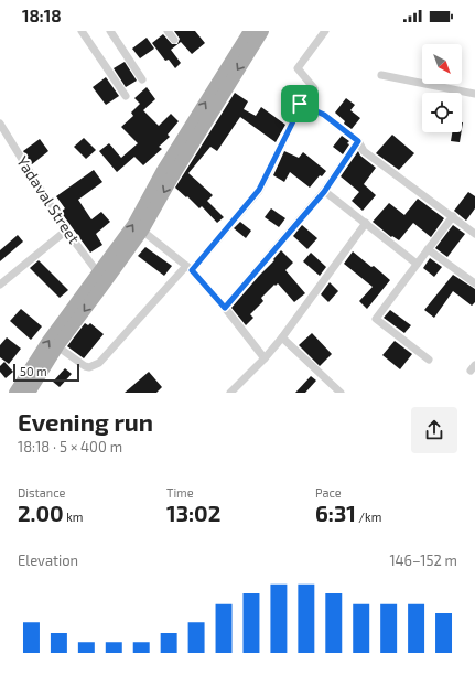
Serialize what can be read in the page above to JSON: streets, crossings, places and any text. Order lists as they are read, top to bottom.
{
  "streets": {
    "street": ["Yadaval Street"]
  },
  "scale_bar": "50 m",
  "north": "bottom right",
  "page": {
    "status": "18:18",
    "scale": "50 m",
    "heading": ["Evening run", "18:18 · 5 × 400 m"],
    "stats": [
      ["Distance", "2.00 km"],
      ["Time", "13:02"],
      ["Pace", "6:31 /km"]
    ],
    "chart": ["Elevation", "146–152 m"]
  }
}
